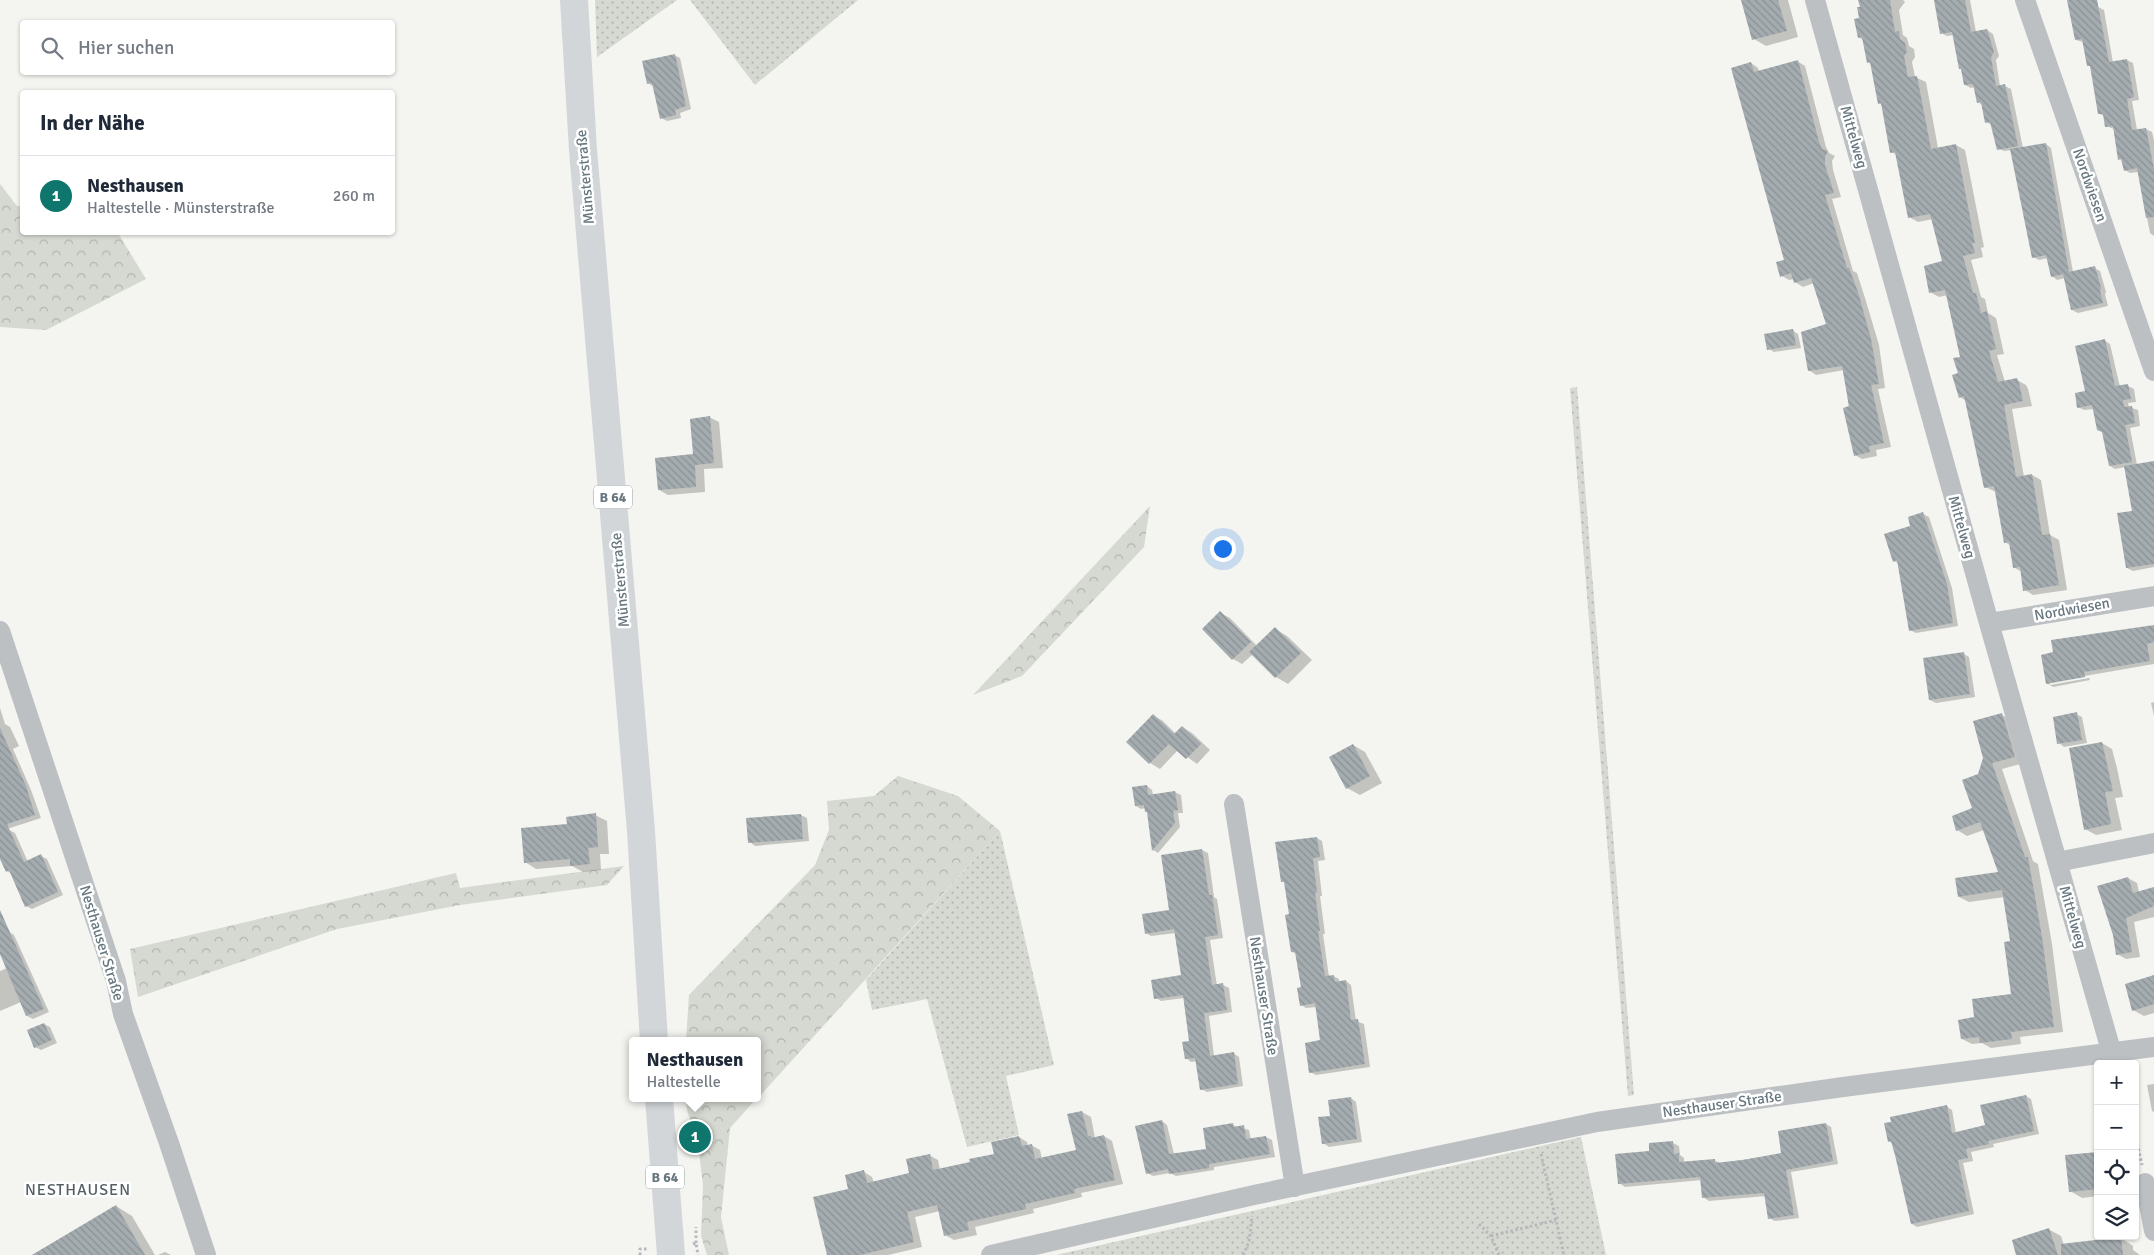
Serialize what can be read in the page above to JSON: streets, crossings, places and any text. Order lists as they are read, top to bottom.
{
  "streets": {
    "main road": ["Münsterstraße", "B 64"],
    "street": ["Mittelweg", "Nordwiesen", "Nesthauser Straße"]
  },
  "crossings": [
    ["Mittelweg", "Nordwiesen"],
    ["Mittelweg", "Nesthauser Straße"]
  ],
  "districts": ["NESTHAUSEN"],
  "page": {
    "search": "Hier suchen",
    "heading": "In der Nähe",
    "list": [
      {
        "mark": "1",
        "name": "Nesthausen",
        "note": "Haltestelle · Münsterstraße",
        "value": "260 m"
      }
    ],
    "popup": ["Nesthausen", "Haltestelle"],
    "map_buttons": ["+", "−"],
    "pins": "1"
  }
}
